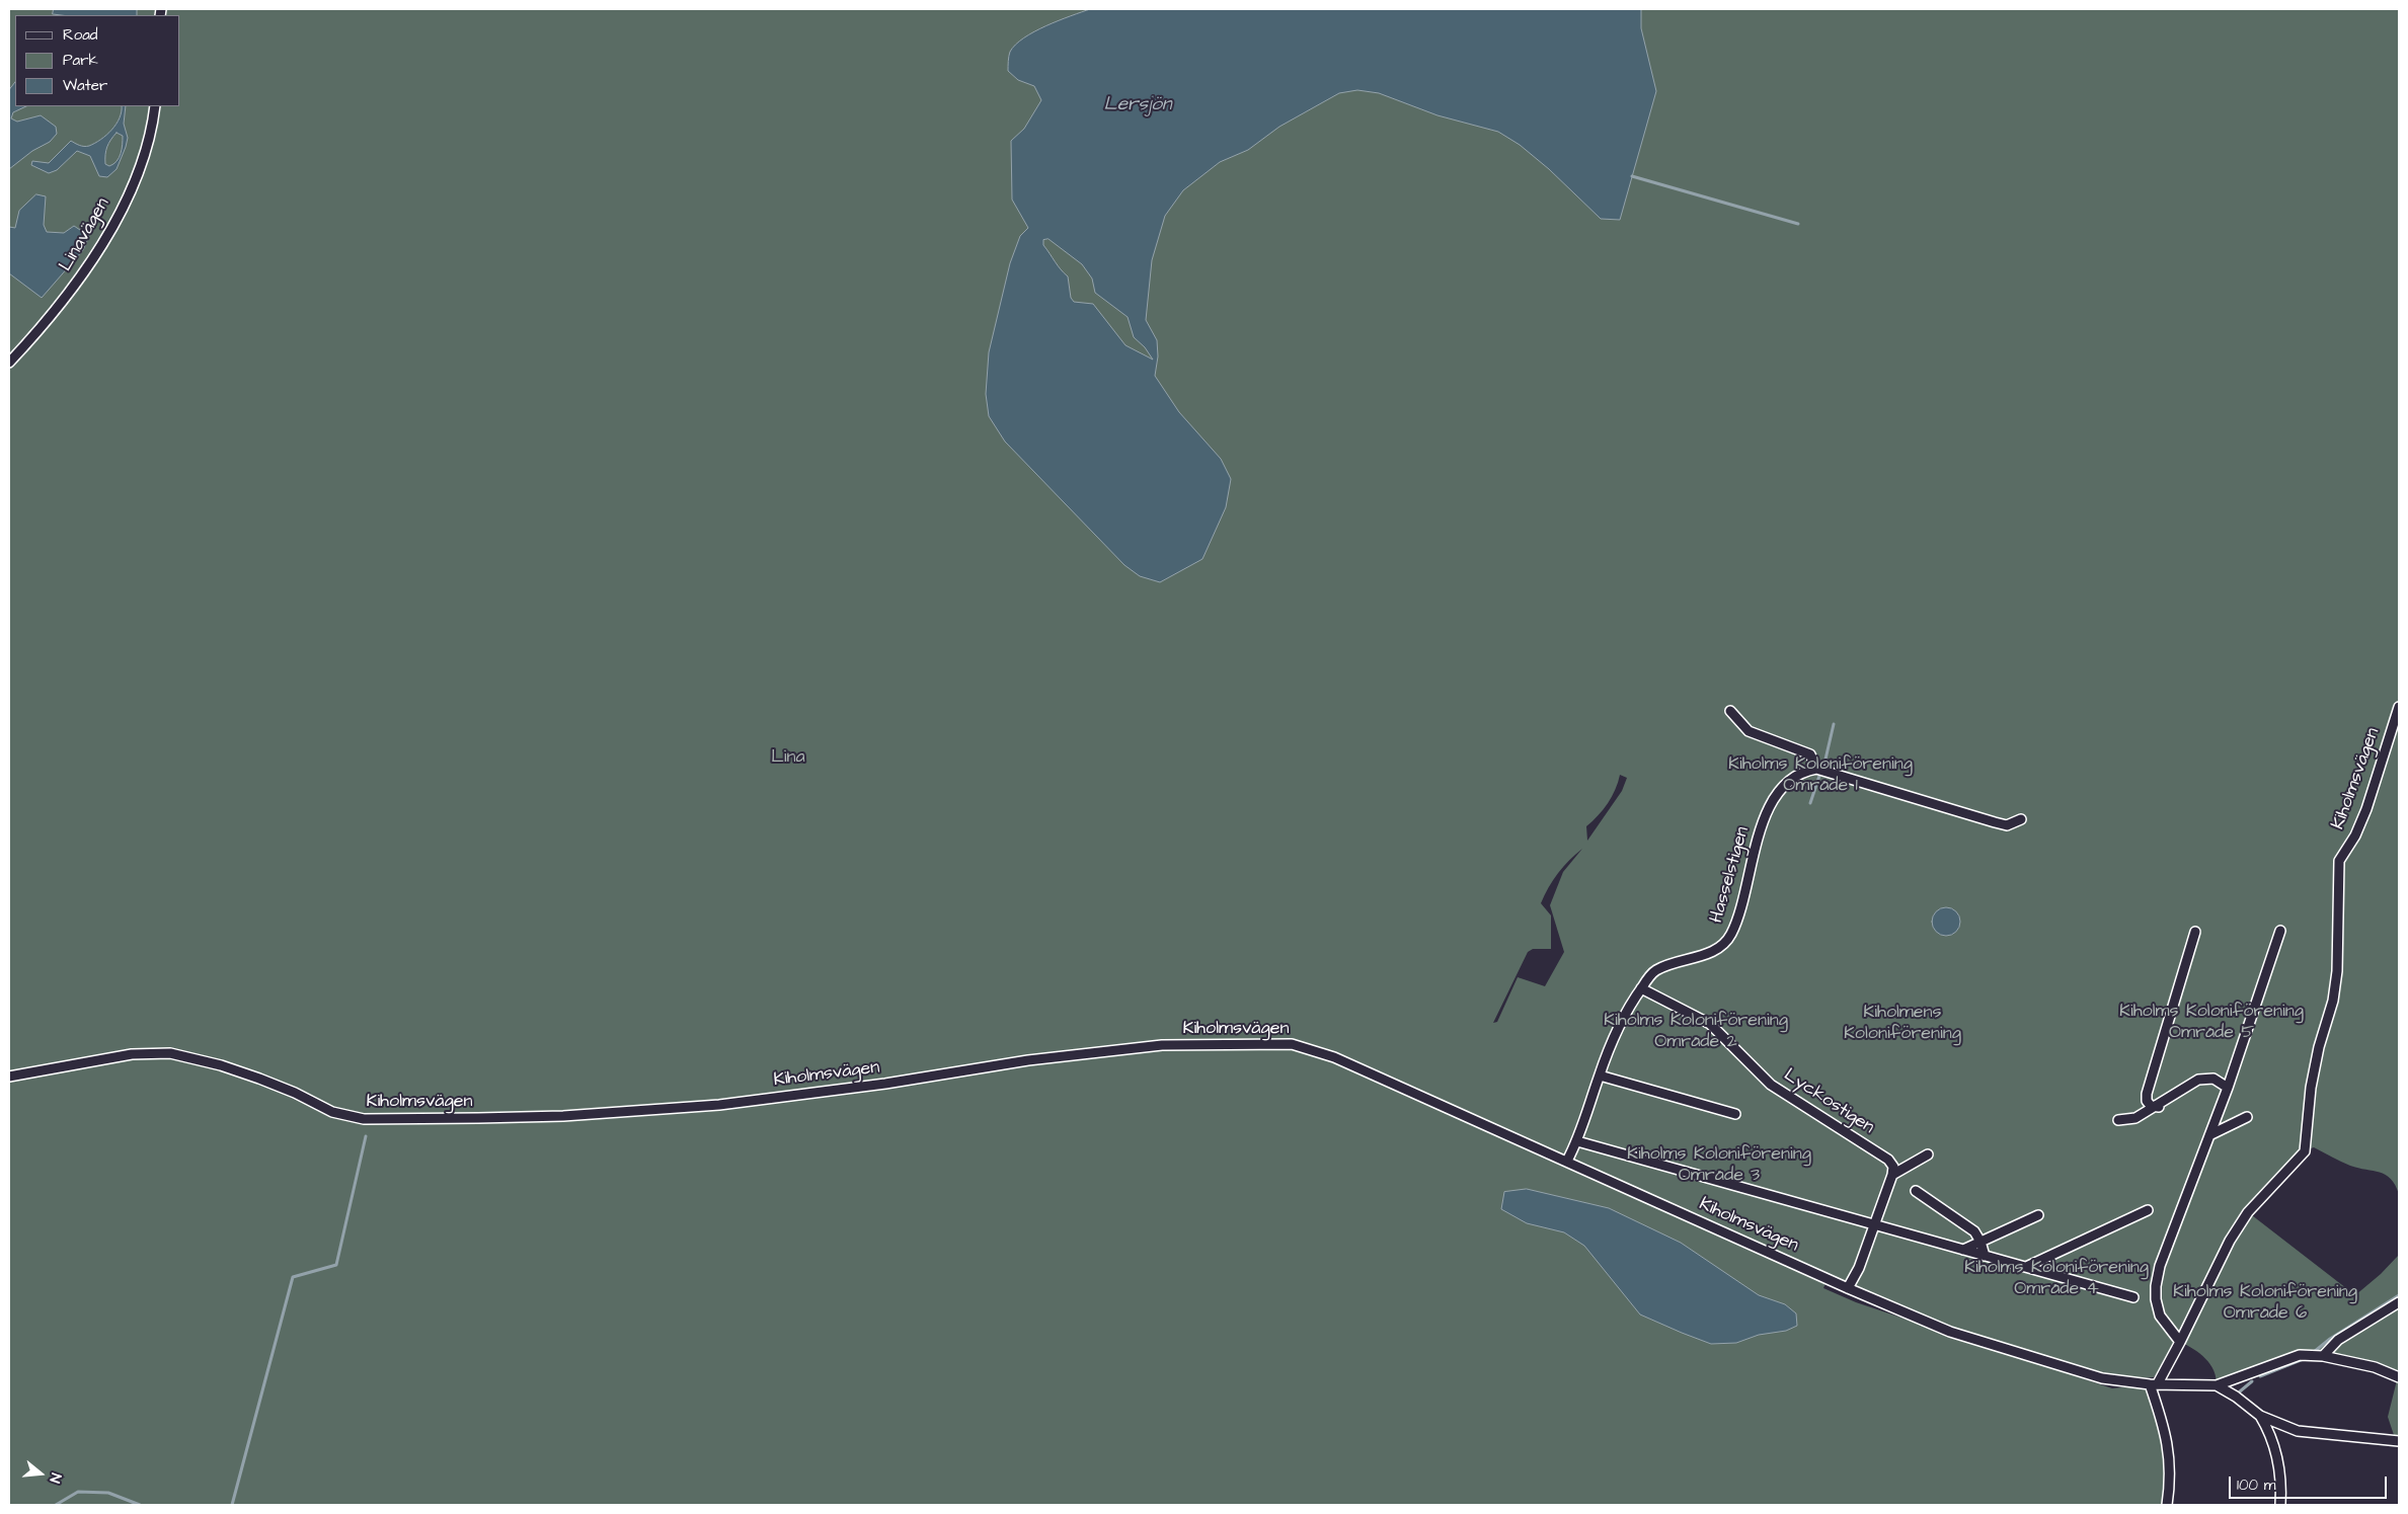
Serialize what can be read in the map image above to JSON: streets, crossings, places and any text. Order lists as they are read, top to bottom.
{
  "streets": {
    "street": [
      "Linavägen",
      "Kiholmsvägen",
      "Hasselstigen",
      "Lyckostigen"
    ]
  },
  "crossings": [
    ["Kiholmsvägen", "Hasselstigen"],
    ["Hasselstigen", "Lyckostigen"]
  ],
  "water": ["Lersjön"],
  "parks": [
    "Lina",
    "Kiholms Koloniförening Område 1",
    "Kiholms Koloniförening Område 5",
    "Kiholmens Koloniförening",
    "Kiholms Koloniförening Område 2",
    "Kiholms Koloniförening Område 3",
    "Kiholms Koloniförening Område 4",
    "Kiholms Koloniförening Område 6"
  ],
  "legend": ["Road", "Park", "Water"],
  "scale_bar": "100 m",
  "north": "right"
}
